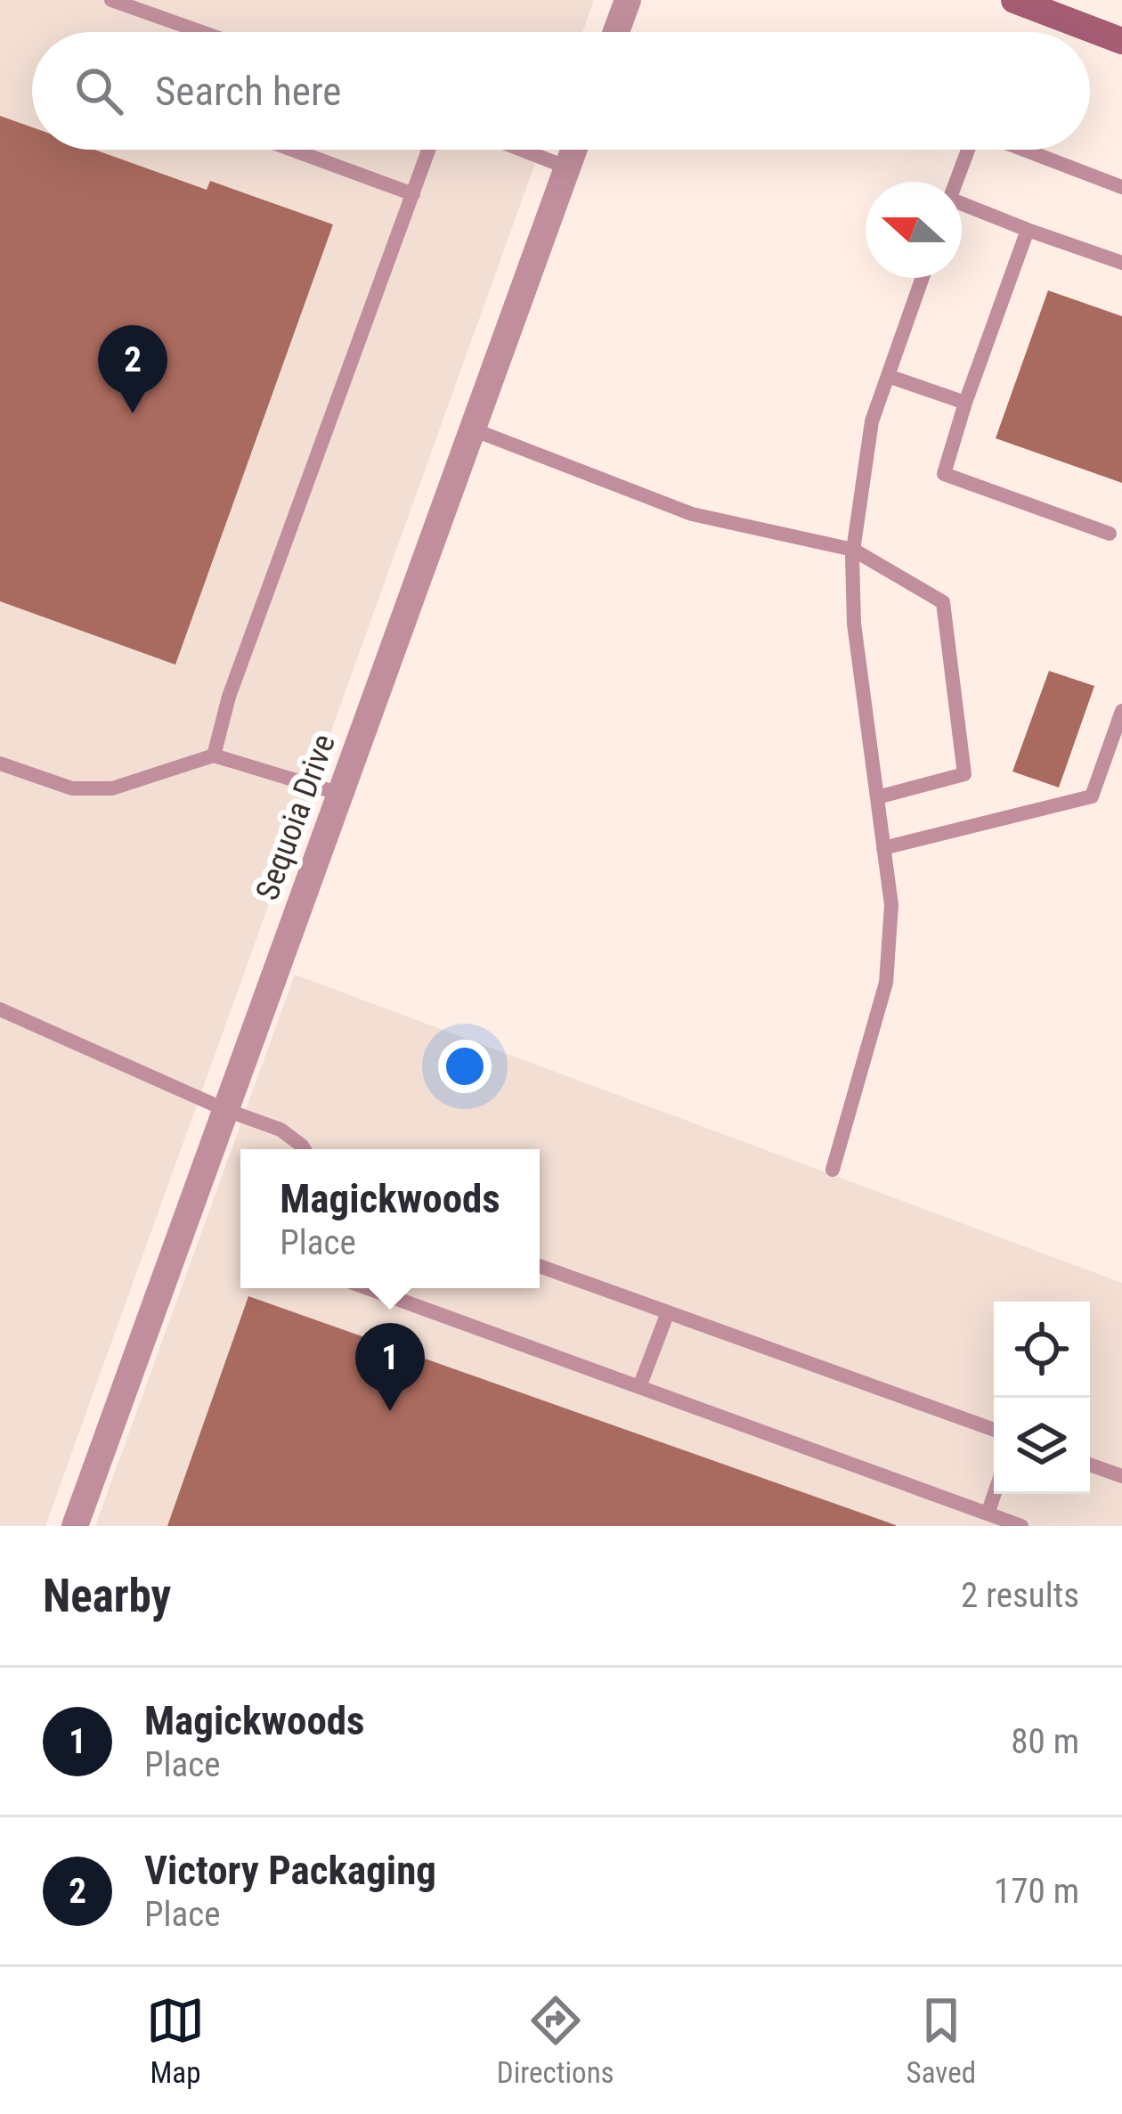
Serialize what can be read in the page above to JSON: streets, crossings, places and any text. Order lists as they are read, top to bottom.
{
  "streets": {
    "street": ["Sequoia Drive"]
  },
  "north": "left",
  "page": {
    "search": "Search here",
    "pins": ["2", "1"],
    "popup": ["Magickwoods", "Place"],
    "heading": ["Nearby", "2 results"],
    "list": [
      {
        "mark": "1",
        "name": "Magickwoods",
        "note": "Place",
        "value": "80 m"
      },
      {
        "mark": "2",
        "name": "Victory Packaging",
        "note": "Place",
        "value": "170 m"
      }
    ],
    "nav": ["Map", "Directions", "Saved"]
  }
}
